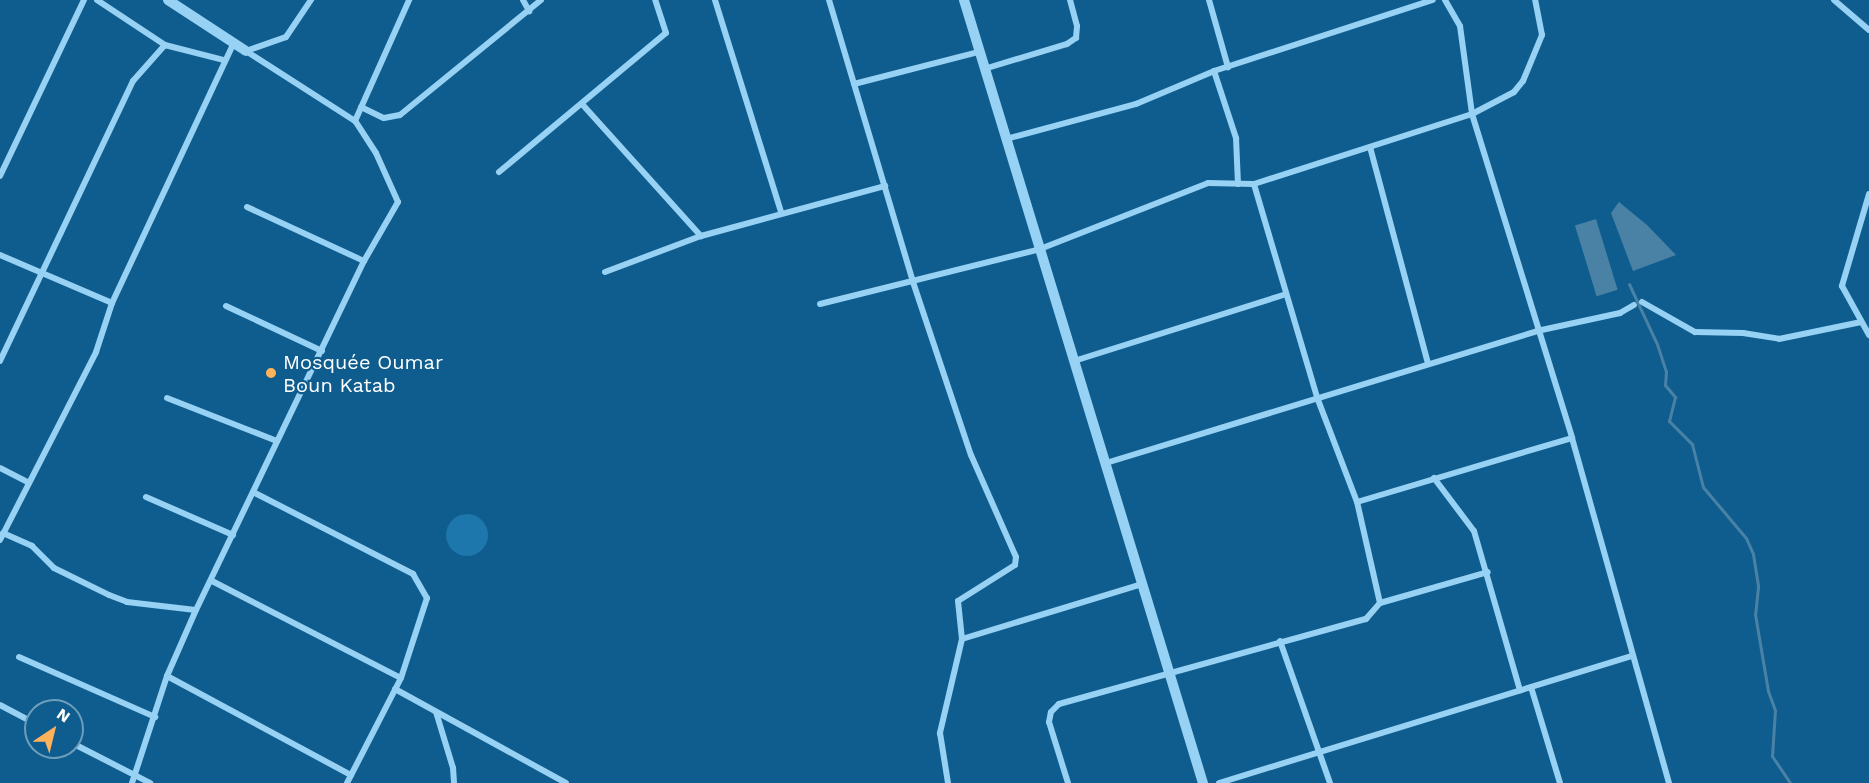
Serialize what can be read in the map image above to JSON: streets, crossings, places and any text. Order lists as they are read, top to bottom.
{
  "places": ["Mosquée Oumar Boun Katab"],
  "north": "top right"
}
